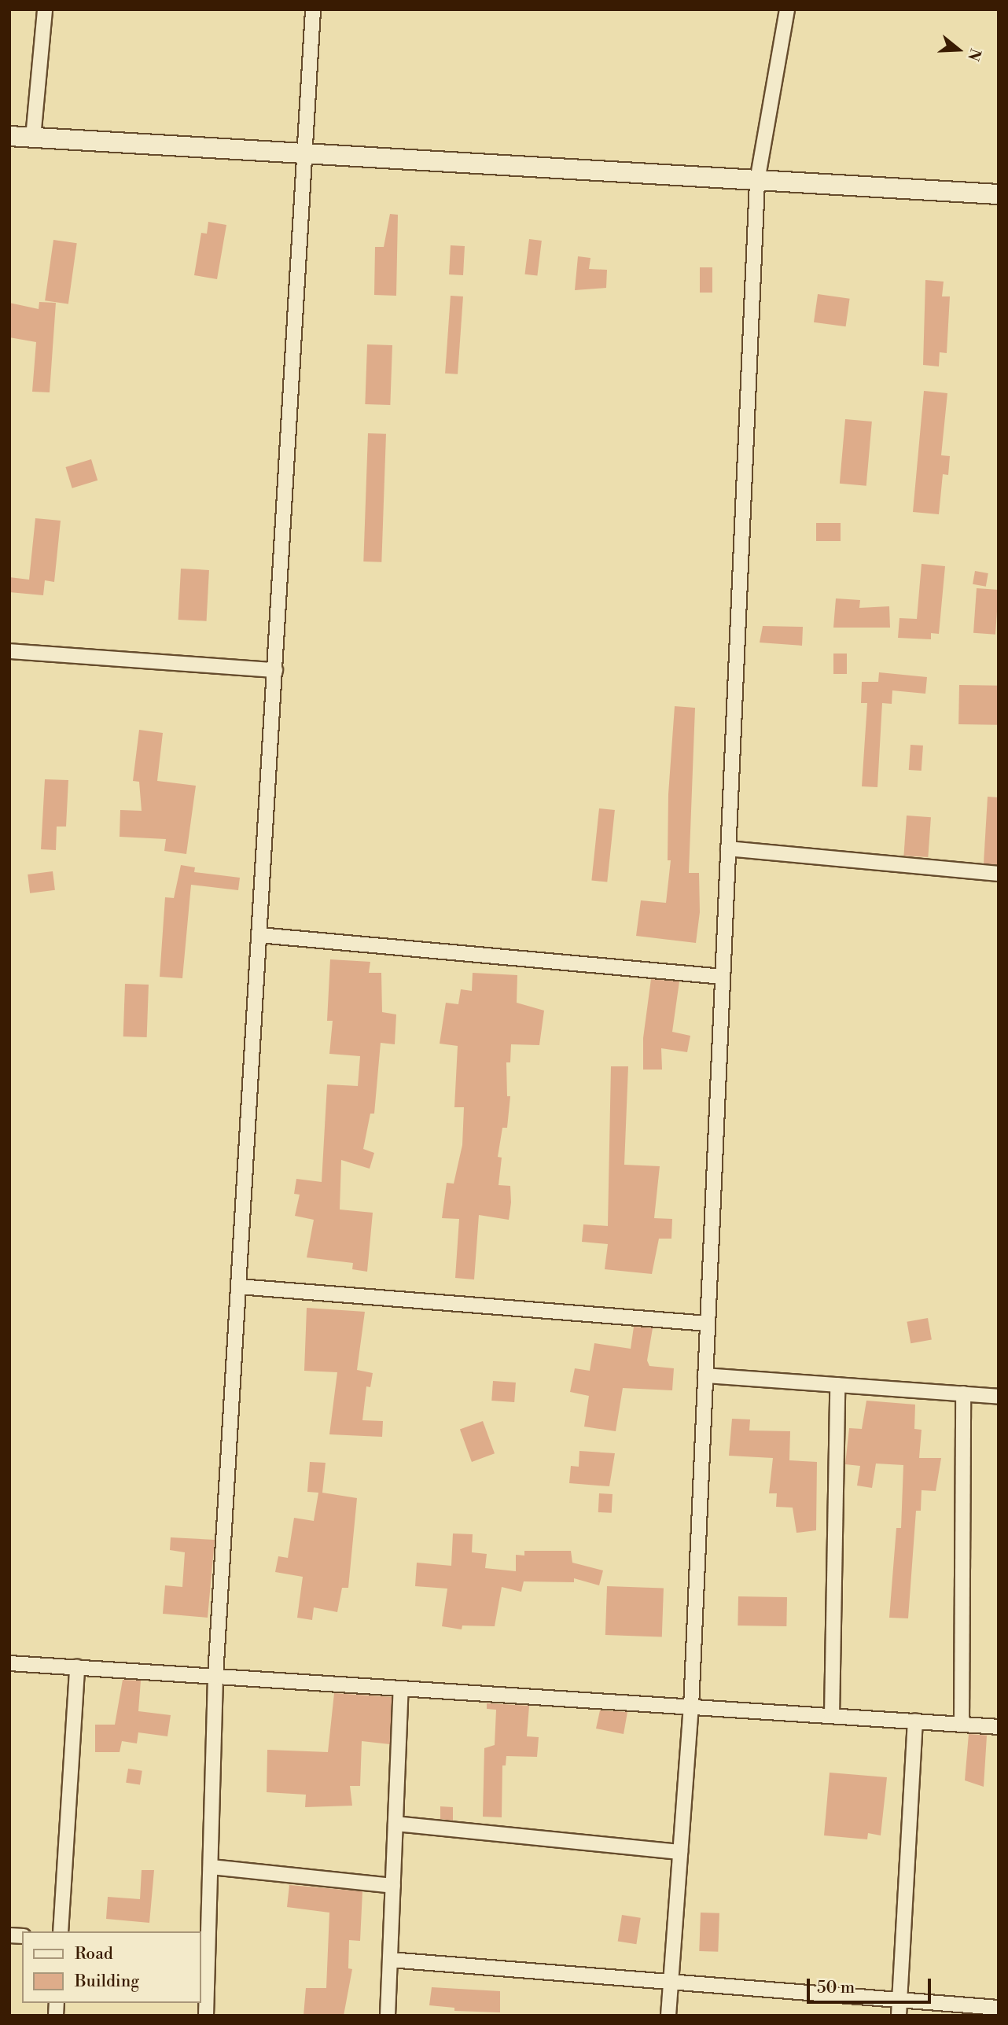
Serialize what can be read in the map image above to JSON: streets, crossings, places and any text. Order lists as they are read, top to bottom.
{
  "legend": ["Road", "Building"],
  "scale_bar": "50 m",
  "north": "right"
}
